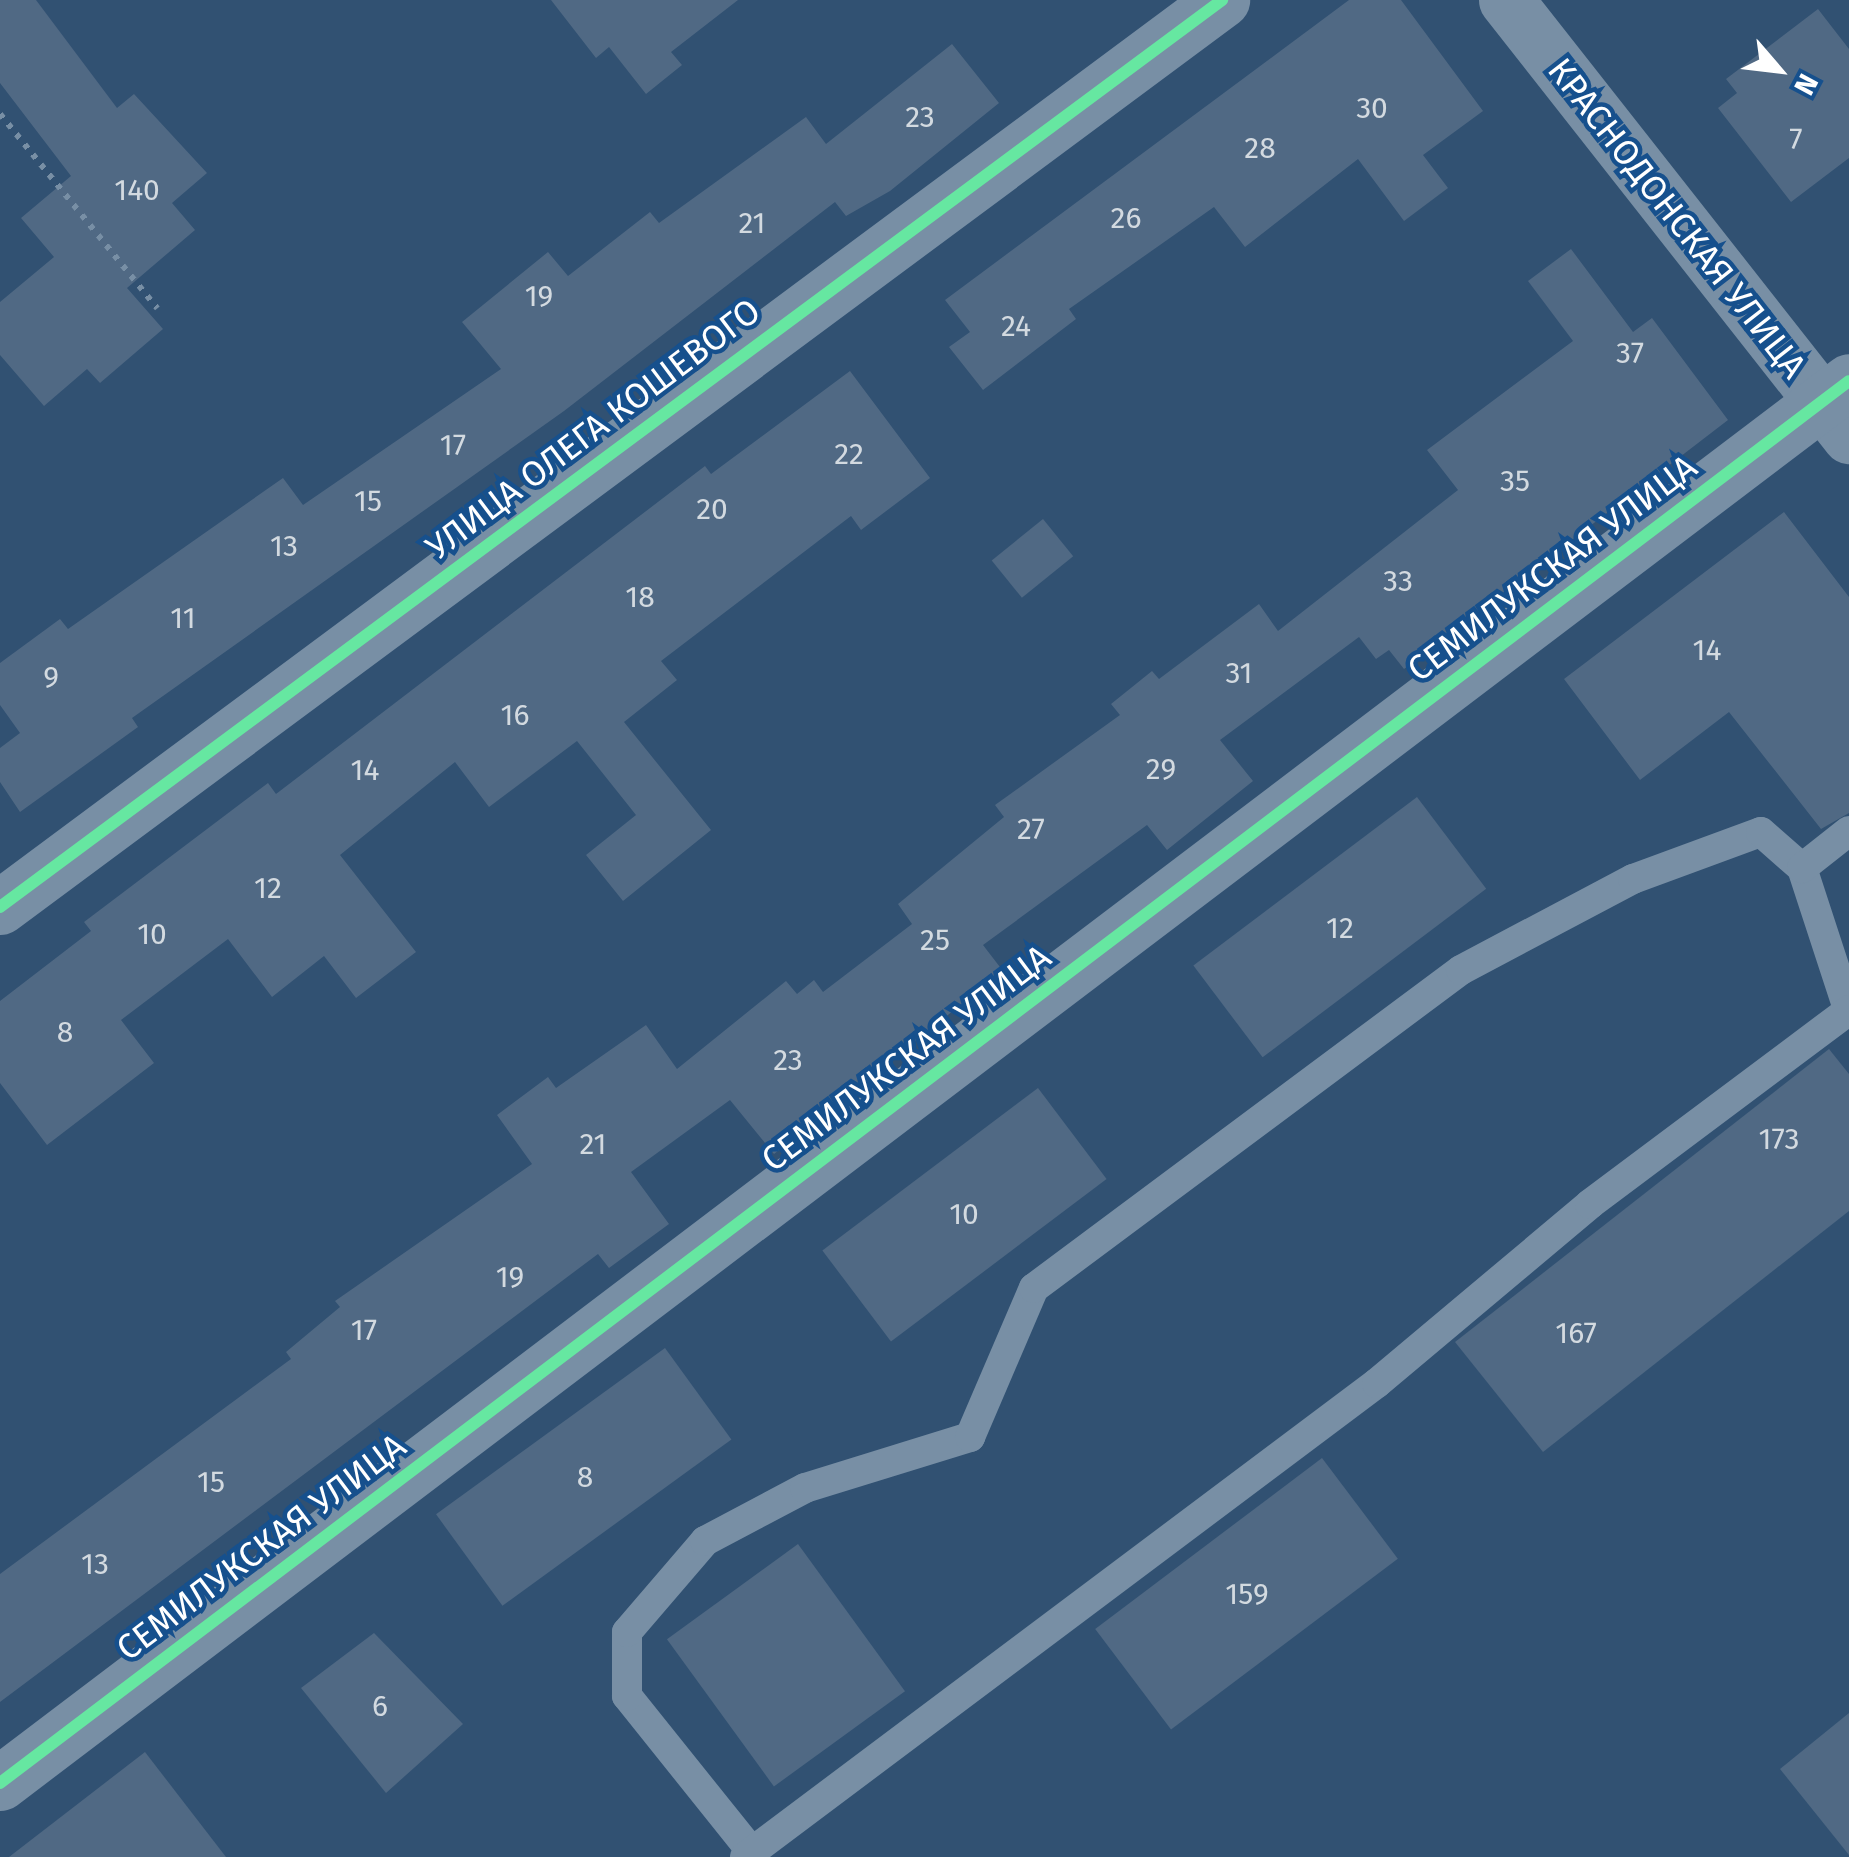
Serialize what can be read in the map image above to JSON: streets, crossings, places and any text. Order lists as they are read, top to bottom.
{
  "streets": {
    "street": ["КРАСНОДОНСКАЯ УЛИЦА", "УЛИЦА ОЛЕГА КОШЕВОГО", "СЕМИЛУКСКАЯ УЛИЦА"]
  },
  "crossings": [
    ["КРАСНОДОНСКАЯ УЛИЦА", "СЕМИЛУКСКАЯ УЛИЦА"]
  ],
  "house_numbers": [
    "30",
    "23",
    "7",
    "28",
    "140",
    "26",
    "21",
    "19",
    "24",
    "37",
    "17",
    "22",
    "35",
    "15",
    "20",
    "13",
    "33",
    "18",
    "11",
    "14",
    "31",
    "9",
    "16",
    "29",
    "14",
    "27",
    "12",
    "12",
    "10",
    "25",
    "8",
    "23",
    "173",
    "21",
    "10",
    "19",
    "17",
    "167",
    "8",
    "15",
    "13",
    "159",
    "6"
  ],
  "north": "bottom right"
}
